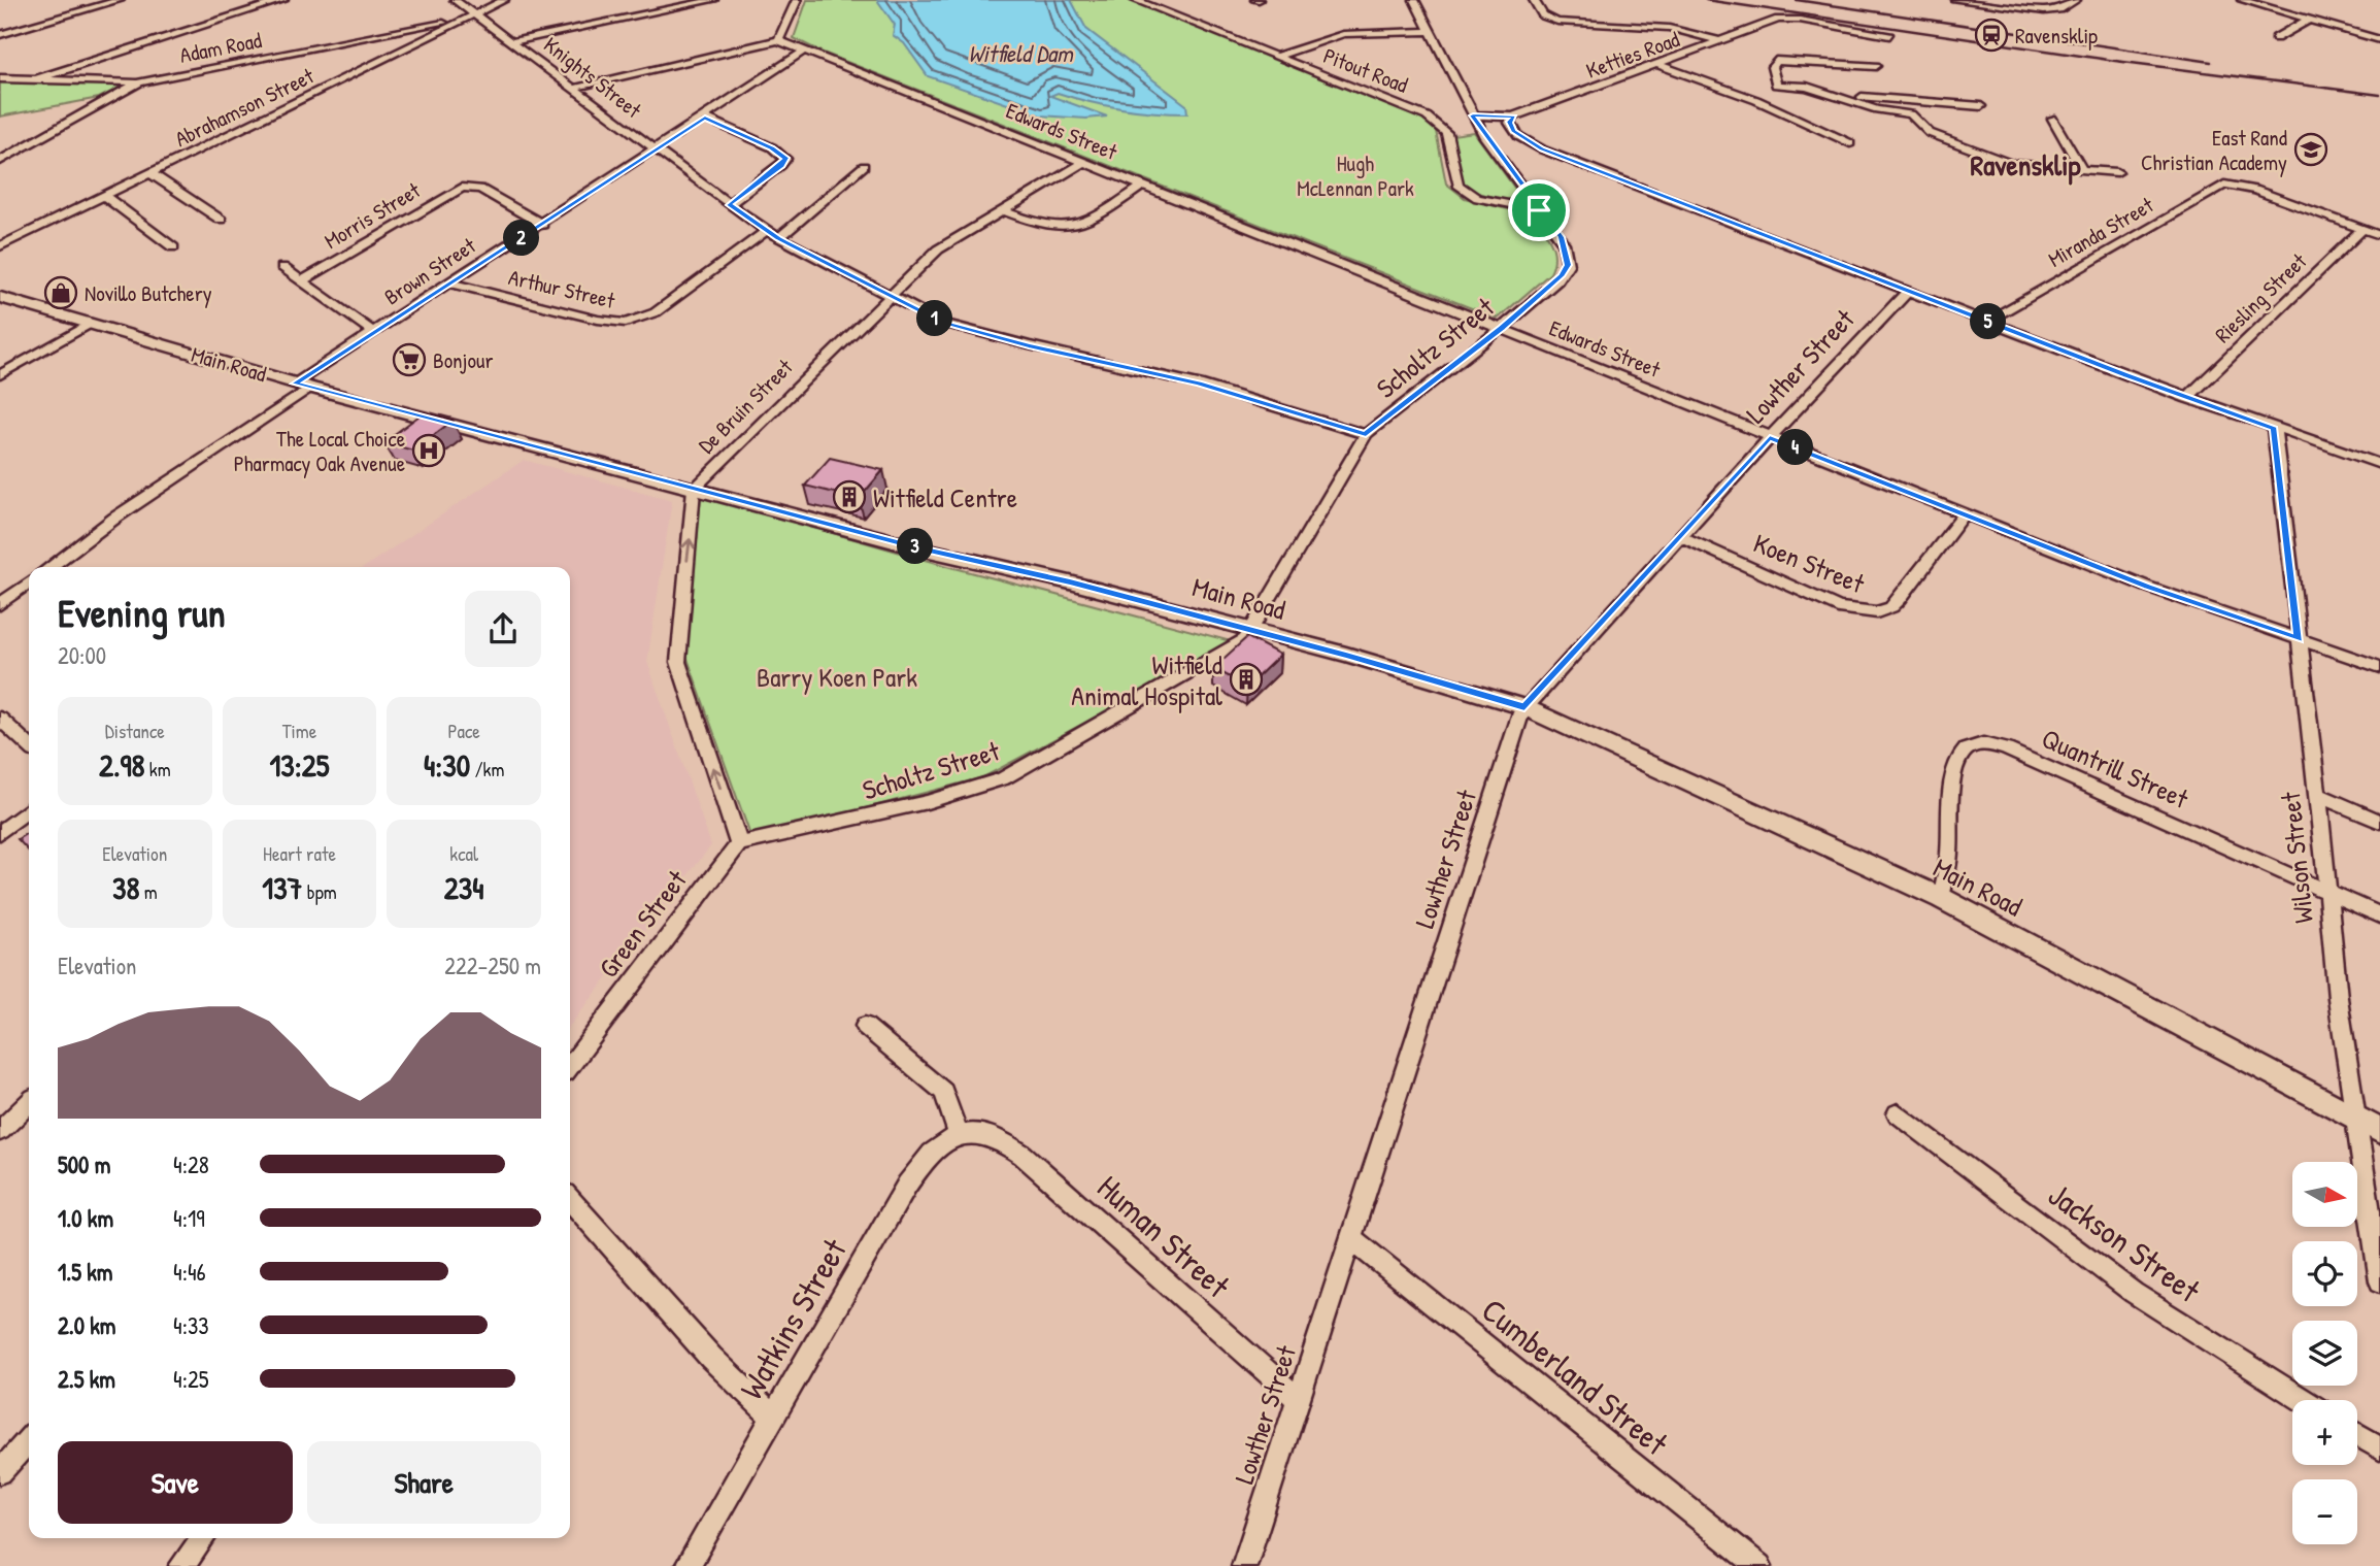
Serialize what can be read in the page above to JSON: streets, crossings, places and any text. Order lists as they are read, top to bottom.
{
  "streets": {
    "street": [
      "Adam Road",
      "Ketties Road",
      "Pitout Road",
      "Knights Street",
      "Abrahamson Street",
      "Edwards Street",
      "Morris Street",
      "Miranda Street",
      "Brown Street",
      "Arthur Street",
      "Riesling Street",
      "Scholtz Street",
      "Main Road",
      "Lowther Street",
      "De Bruin Street",
      "Koen Street",
      "Quantrill Street",
      "Wilson Street",
      "Green Street",
      "Human Street",
      "Jackson Street",
      "Watkins Street",
      "Cumberland Street"
    ]
  },
  "crossings": [
    ["Adam Road", "Knights Street"],
    ["Adam Road", "Abrahamson Street"],
    ["Ketties Road", "Scholtz Street"],
    ["Pitout Road", "Scholtz Street"],
    ["Knights Street", "Abrahamson Street"],
    ["Knights Street", "Brown Street"],
    ["Knights Street", "Arthur Street"],
    ["Knights Street", "Scholtz Street"],
    ["Knights Street", "De Bruin Street"],
    ["Edwards Street", "Brown Street"],
    ["Edwards Street", "Scholtz Street"],
    ["Edwards Street", "Lowther Street"],
    ["Edwards Street", "De Bruin Street"],
    ["Edwards Street", "Koen Street"],
    ["Edwards Street", "Wilson Street"],
    ["Morris Street", "Brown Street"],
    ["Miranda Street", "Riesling Street"],
    ["Brown Street", "Arthur Street"],
    ["Brown Street", "Main Road"],
    ["Scholtz Street", "Main Road"],
    ["Scholtz Street", "De Bruin Street"],
    ["Scholtz Street", "Green Street"],
    ["Main Road", "Lowther Street"],
    ["Main Road", "De Bruin Street"],
    ["Main Road", "Quantrill Street"],
    ["Main Road", "Wilson Street"],
    ["Lowther Street", "Koen Street"],
    ["Lowther Street", "Human Street"],
    ["Lowther Street", "Cumberland Street"],
    ["De Bruin Street", "Green Street"],
    ["Quantrill Street", "Wilson Street"],
    ["Human Street", "Watkins Street"]
  ],
  "one_way": ["De Bruin Street"],
  "districts": ["Ravensklip"],
  "water": ["Witfield Dam"],
  "parks": ["Hugh McLennan Park", "Barry Koen Park"],
  "places": {
    "station": ["Ravensklip"],
    "school or university": ["East Rand Christian Academy"],
    "shop": ["Novillo Butchery"],
    "supermarket": ["Bonjour"],
    "hospital": ["The Local Choice Pharmacy Oak Avenue"],
    "building": ["Witfield Centre", "Witfield Animal Hospital"]
  },
  "north": "right",
  "page": {
    "pins": [
      "2",
      "1",
      "5",
      "4",
      "3"
    ],
    "heading": ["Evening run", "20:00"],
    "stats": [
      ["Distance", "2.98 km"],
      ["Time", "13:25"],
      ["Pace", "4:30 /km"],
      ["Elevation", "38 m"],
      ["Heart rate", "137 bpm"],
      ["kcal", "234"]
    ],
    "chart": ["Elevation", "222–250 m"],
    "list": [
      {
        "name": "500 m",
        "note": "4:28"
      },
      {
        "name": "1.0 km",
        "note": "4:19"
      },
      {
        "name": "1.5 km",
        "note": "4:46"
      },
      {
        "name": "2.0 km",
        "note": "4:33"
      },
      {
        "name": "2.5 km",
        "note": "4:25"
      }
    ],
    "map_buttons": ["+", "−"],
    "buttons": ["Save", "Share"]
  }
}
